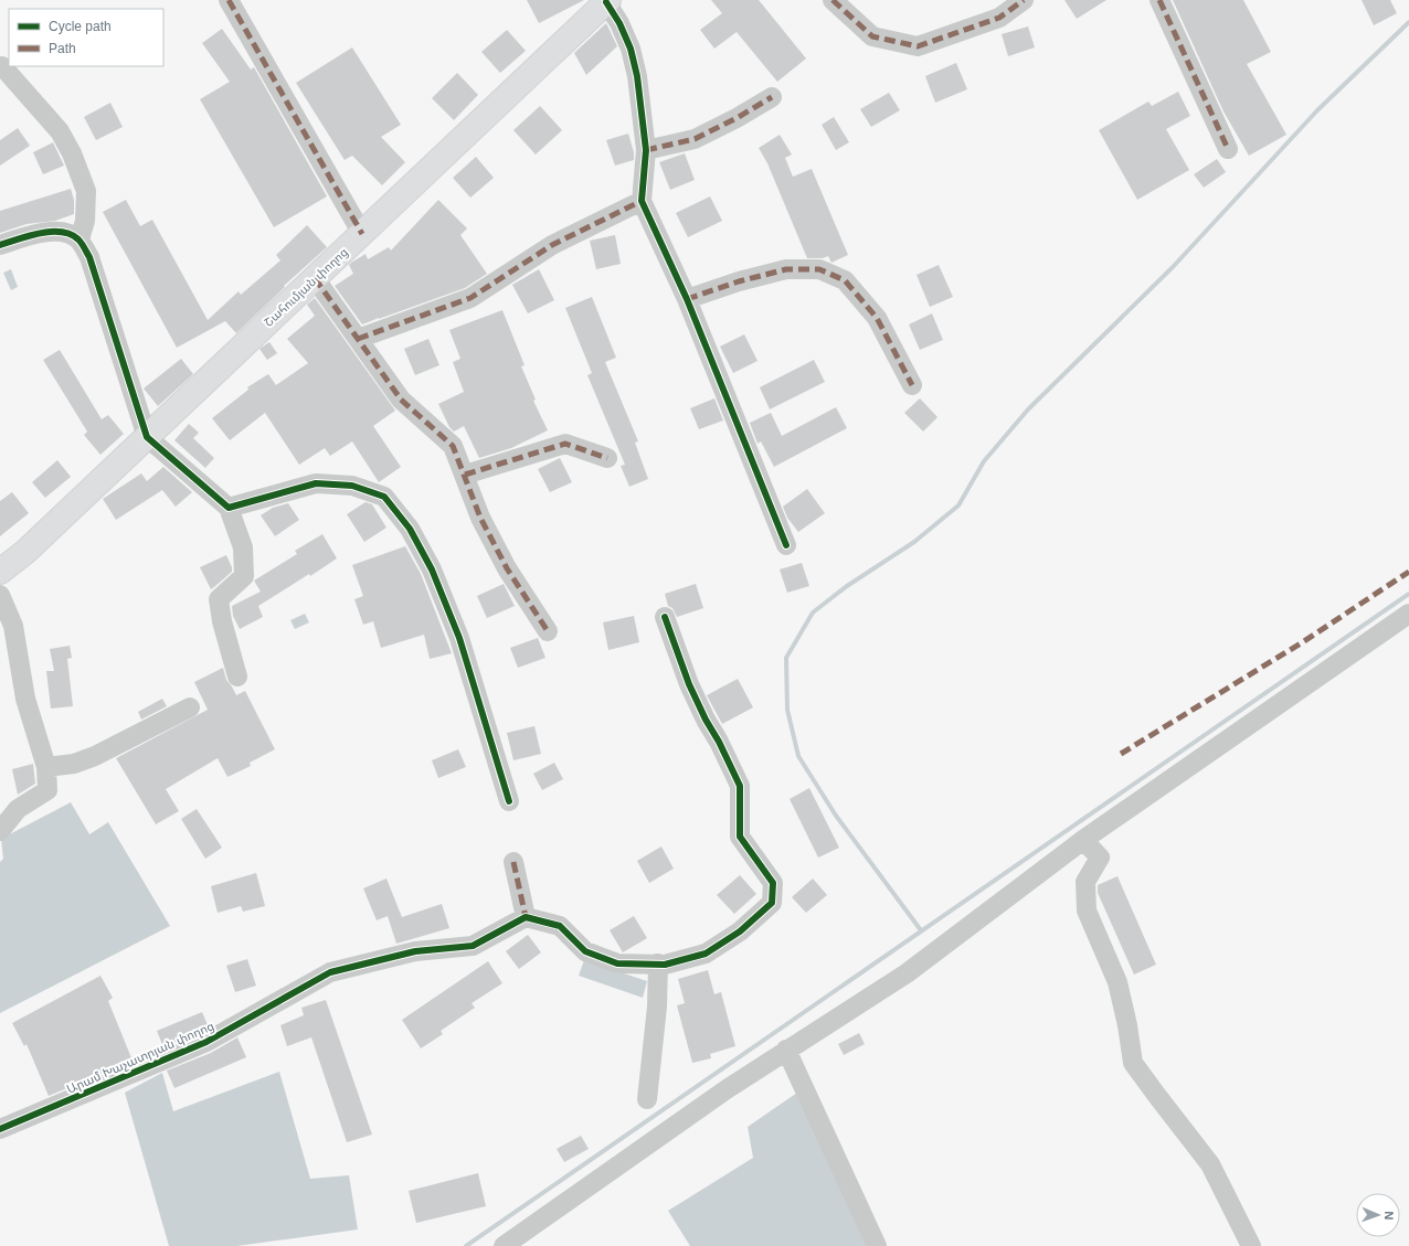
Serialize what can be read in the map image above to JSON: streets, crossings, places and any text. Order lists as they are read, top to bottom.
{
  "streets": {
    "main road": ["Շահումյան փողոց"],
    "street": ["Արամ Խաչատրյան փողոց"]
  },
  "legend": ["Cycle path", "Path"],
  "north": "right"
}
